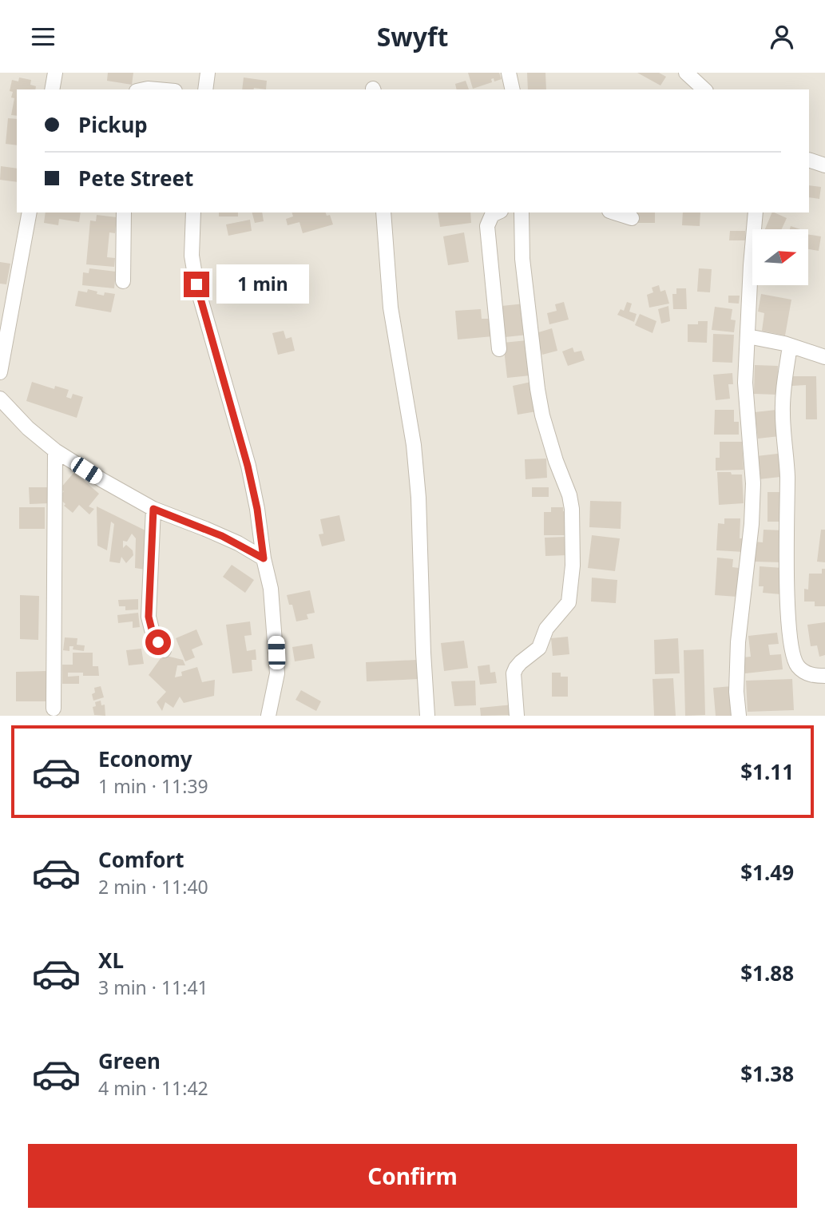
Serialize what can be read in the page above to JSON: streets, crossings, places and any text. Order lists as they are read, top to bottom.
{
  "north": "right",
  "page": {
    "header": "Swyft",
    "banner": ["Pickup", "Pete Street"],
    "bubble": "1 min",
    "list": [
      {
        "name": "Economy",
        "note": "1 min · 11:39",
        "value": "$1.11"
      },
      {
        "name": "Comfort",
        "note": "2 min · 11:40",
        "value": "$1.49"
      },
      {
        "name": "XL",
        "note": "3 min · 11:41",
        "value": "$1.88"
      },
      {
        "name": "Green",
        "note": "4 min · 11:42",
        "value": "$1.38"
      }
    ],
    "buttons": "Confirm"
  }
}
